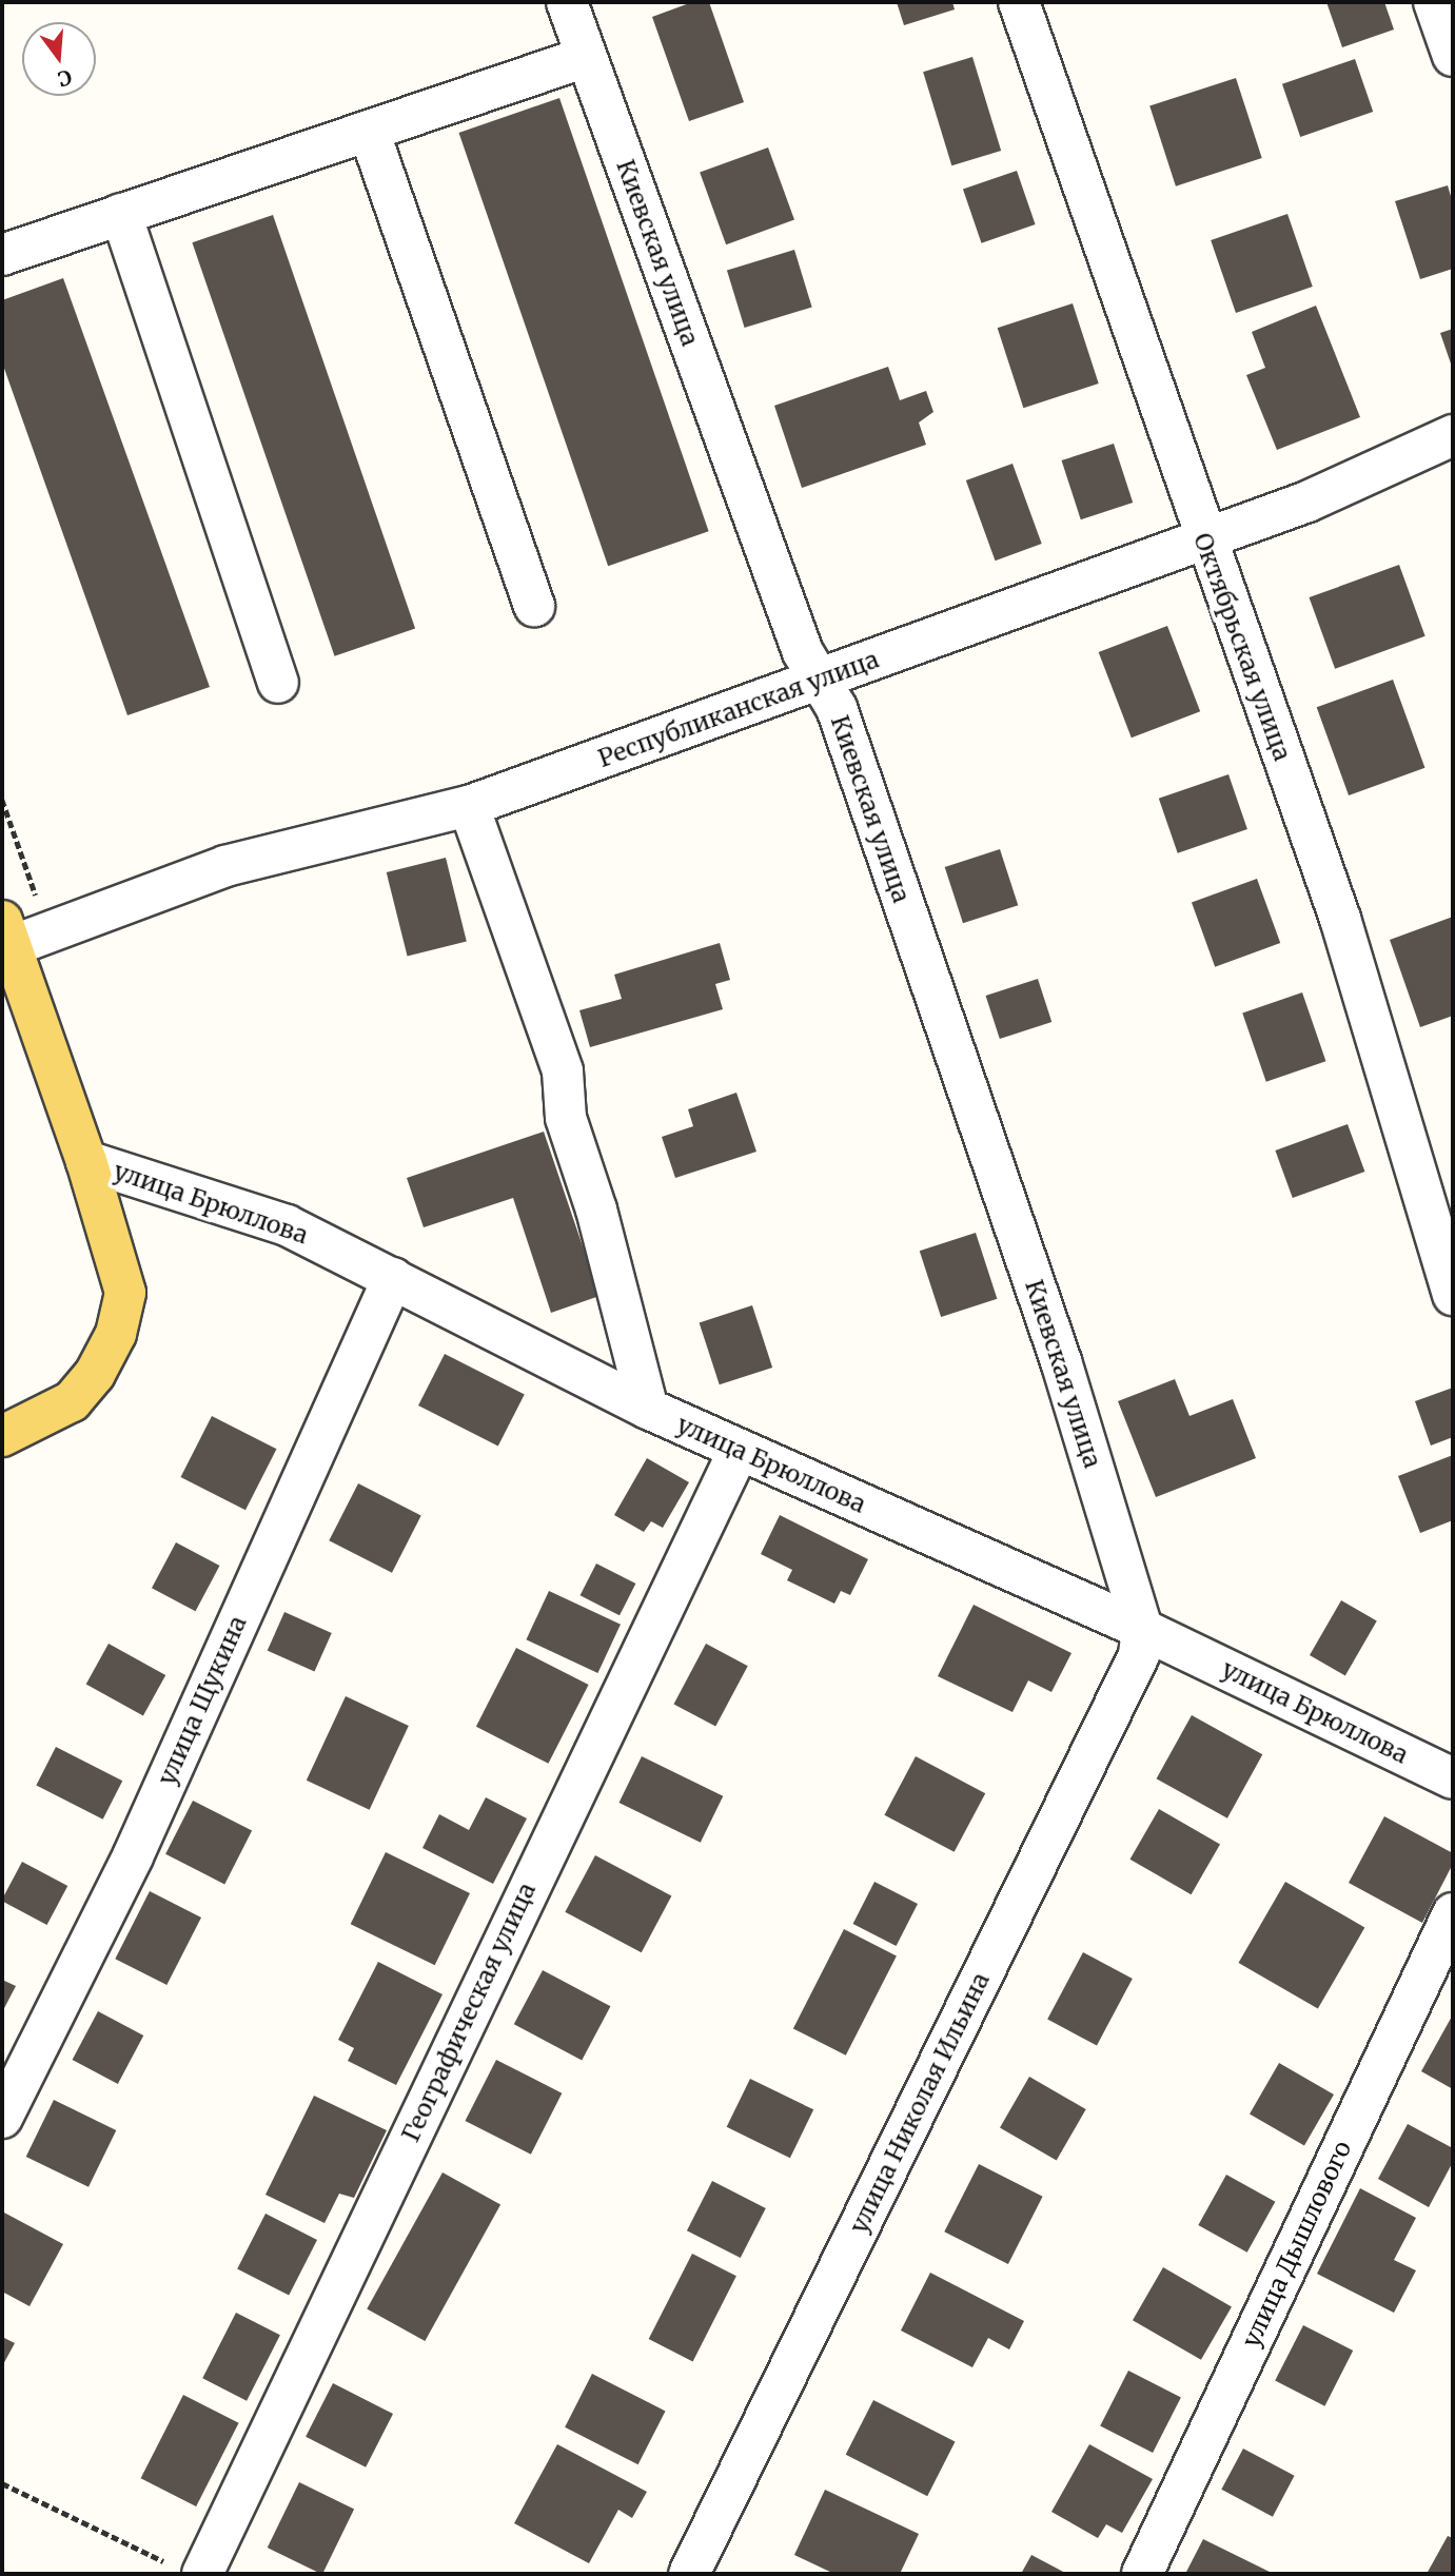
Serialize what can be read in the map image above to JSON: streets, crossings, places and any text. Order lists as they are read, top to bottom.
{
  "streets": {
    "street": [
      "Киевская улица",
      "Октябрьская улица",
      "Республиканская улица",
      "улица Брюллова",
      "улица Щукина",
      "Географическая улица",
      "улица Николая Ильина",
      "улица Дышлового"
    ]
  },
  "crossings": [
    ["Киевская улица", "Республиканская улица"],
    ["Киевская улица", "улица Брюллова"],
    ["Киевская улица", "улица Николая Ильина"],
    ["Октябрьская улица", "Республиканская улица"],
    ["улица Брюллова", "улица Щукина"],
    ["улица Брюллова", "Географическая улица"],
    ["улица Брюллова", "улица Николая Ильина"]
  ],
  "north": "bottom"
}
